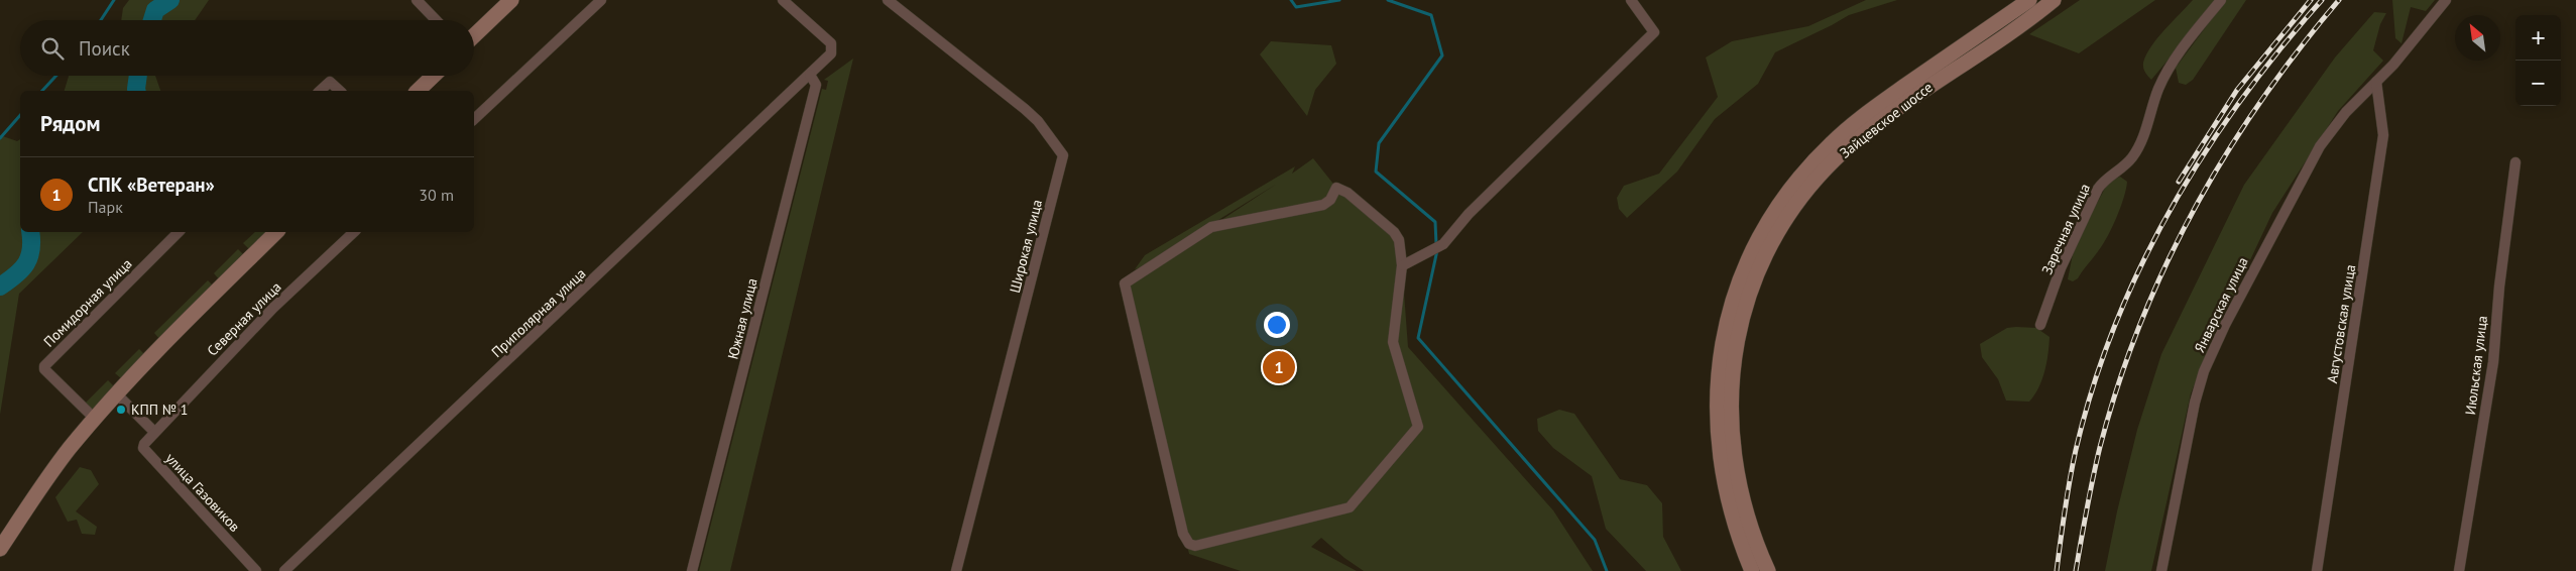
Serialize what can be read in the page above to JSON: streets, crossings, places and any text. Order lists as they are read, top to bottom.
{
  "streets": {
    "main road": ["Зайцевское шоссе"],
    "street": [
      "Заречная улица",
      "Широкая улица",
      "Помидорная улица",
      "Январская улица",
      "Приполярная улица",
      "Северная улица",
      "Южная улица",
      "Августовская улица",
      "Июльская улица",
      "улица Газовиков"
    ]
  },
  "crossings": [
    ["Январская улица", "Августовская улица"],
    ["Приполярная улица", "Южная улица"],
    ["Северная улица", "улица Газовиков"]
  ],
  "places": ["КПП № 1"],
  "north": "top left",
  "page": {
    "map_buttons": ["+", "−"],
    "search": "Поиск",
    "heading": "Рядом",
    "list": [
      {
        "mark": "1",
        "name": "СПК «Ветеран»",
        "note": "Парк",
        "value": "30 m"
      }
    ],
    "pins": "1"
  }
}
